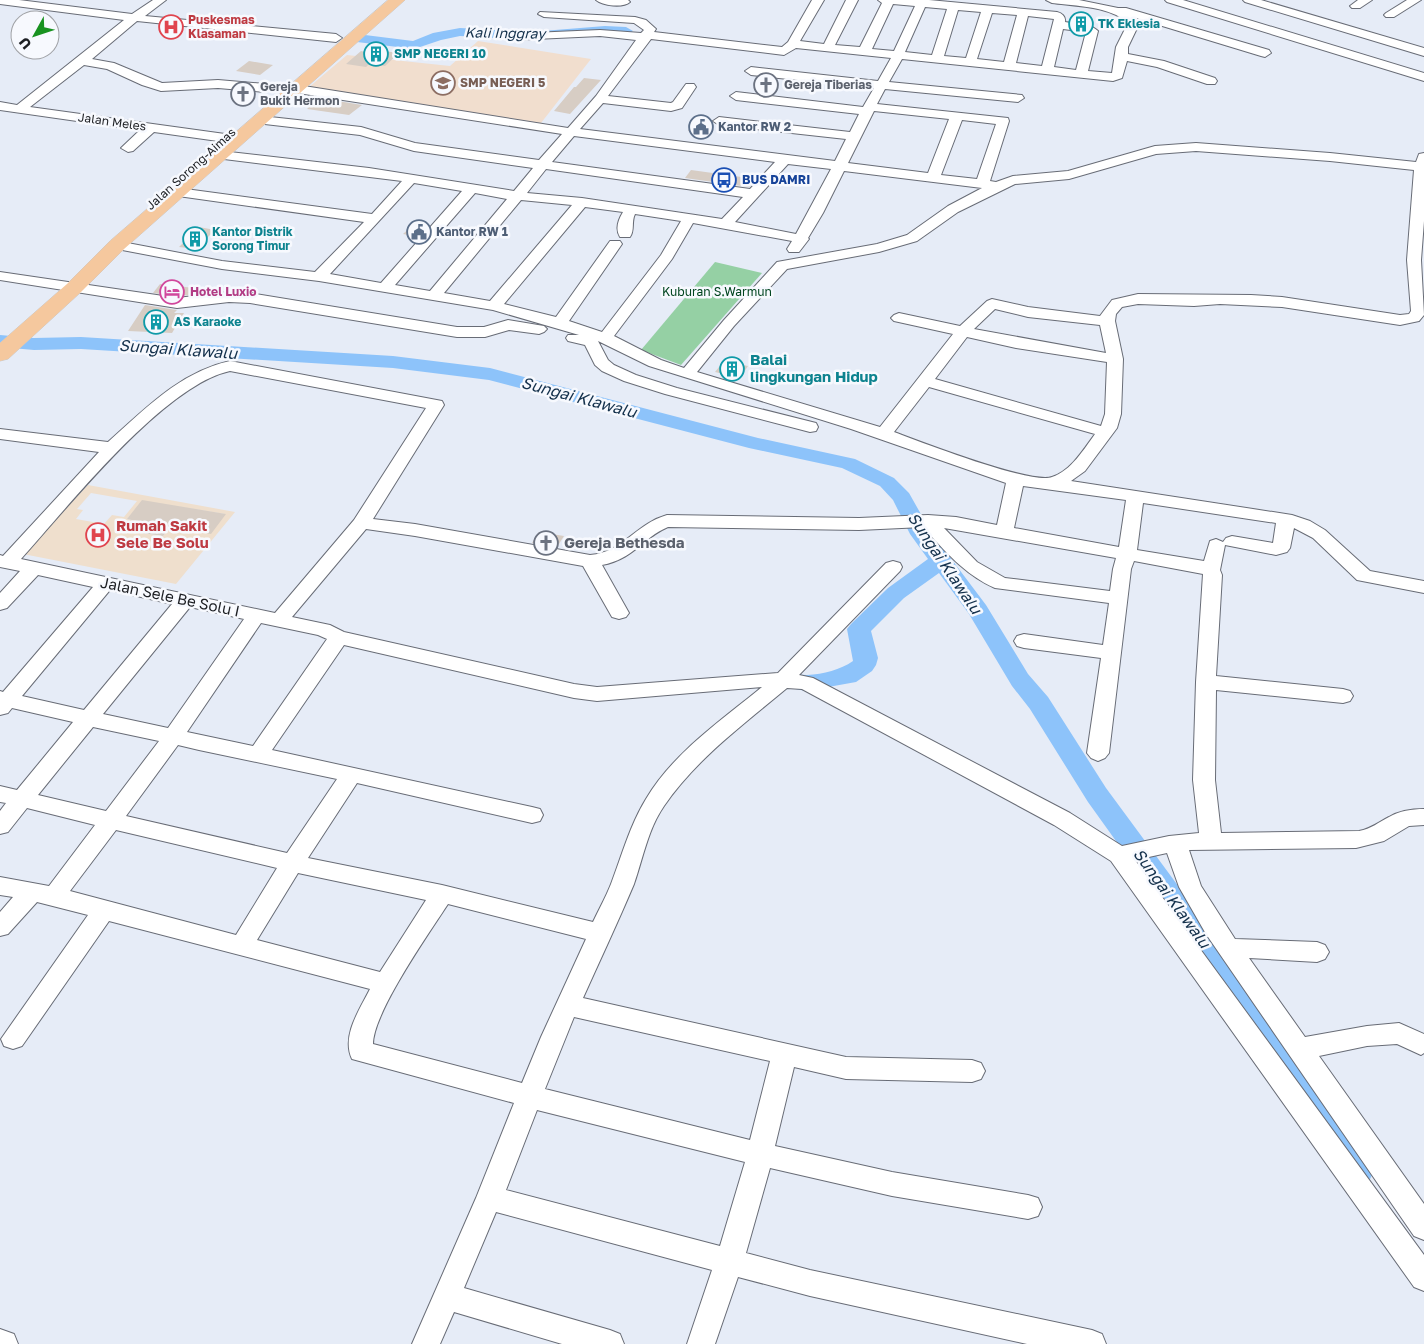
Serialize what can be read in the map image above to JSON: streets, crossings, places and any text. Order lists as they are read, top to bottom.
{
  "streets": {
    "highway": ["Jalan Sorong-Aimas"],
    "street": ["Jalan Meles", "Jalan Sele Be Solu I"]
  },
  "crossings": [
    ["Jalan Meles", "Jalan Sorong-Aimas"]
  ],
  "water": ["Kali Inggray", "Sungai Klawalu"],
  "parks": ["Kuburan S.Warmun"],
  "places": {
    "building": [
      "TK Eklesia",
      "SMP NEGERI 10",
      "Kantor Distrik Sorong Timur",
      "AS Karaoke",
      "Balai lingkungan Hidup"
    ],
    "hospital": ["Puskesmas Klasaman", "Rumah Sakit Sele Be Solu"],
    "school or university": ["SMP NEGERI 5"],
    "church": ["Gereja Tiberias", "Gereja Bukit Hermon", "Gereja Bethesda"],
    "public building": ["Kantor RW 2", "Kantor RW 1"],
    "bus stop": ["BUS DAMRI"],
    "hotel": ["Hotel Luxio"]
  },
  "north": "bottom left"
}
